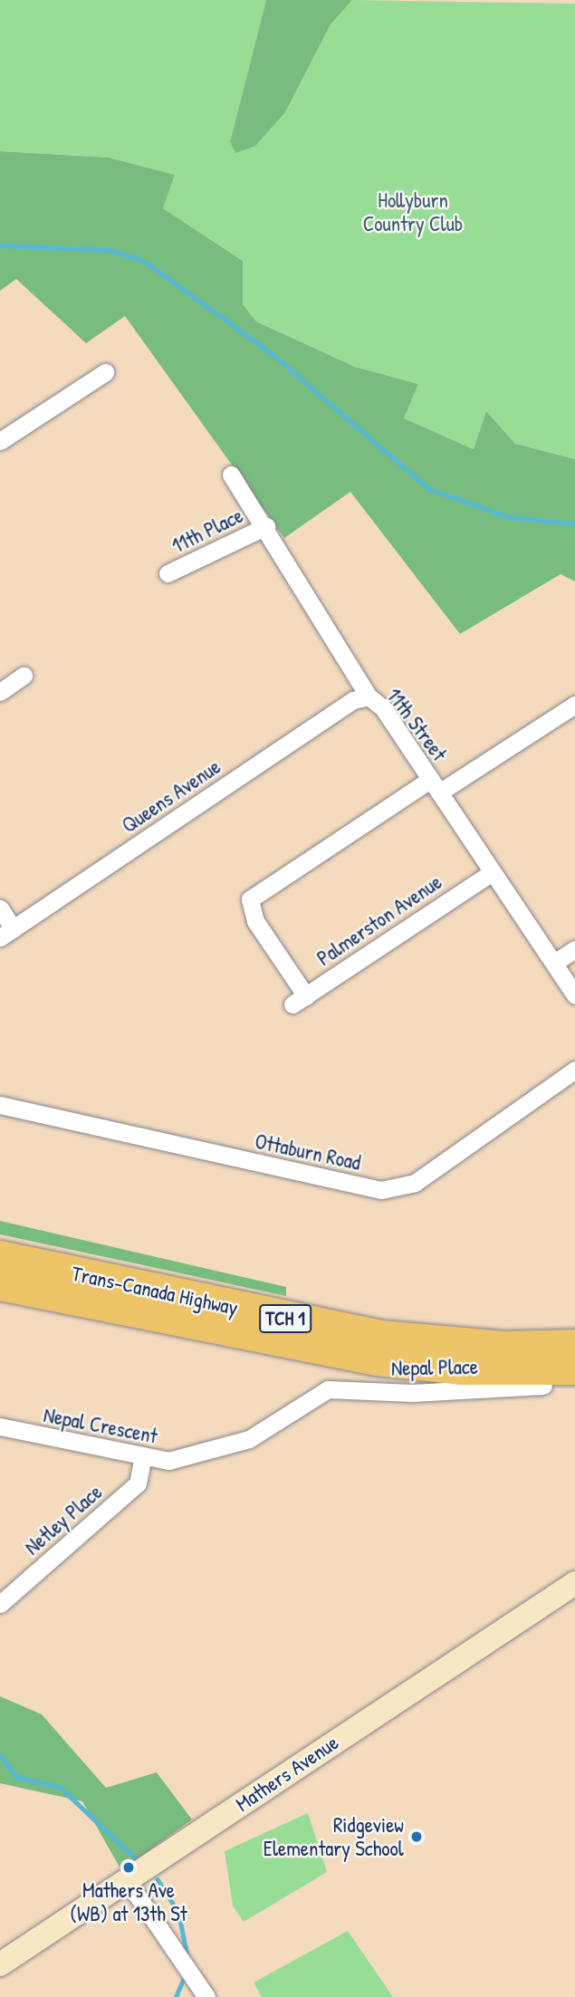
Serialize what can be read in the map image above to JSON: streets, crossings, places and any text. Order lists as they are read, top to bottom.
{
  "streets": {
    "highway": ["Trans-Canada Highway", "TCH 1"],
    "street": [
      "11th Place",
      "11th Street",
      "Queens Avenue",
      "Palmerston Avenue",
      "Ottaburn Road",
      "Nepal Place",
      "Nepal Crescent",
      "Netley Place",
      "Mathers Avenue"
    ]
  },
  "crossings": [
    ["11th Place", "11th Street"],
    ["11th Street", "Queens Avenue"],
    ["11th Street", "Palmerston Avenue"],
    ["Nepal Place", "Nepal Crescent"],
    ["Nepal Crescent", "Netley Place"]
  ],
  "parks": ["Hollyburn Country Club"],
  "places": ["Ridgeview Elementary School", "Mathers Ave (WB) at 13th St"]
}
